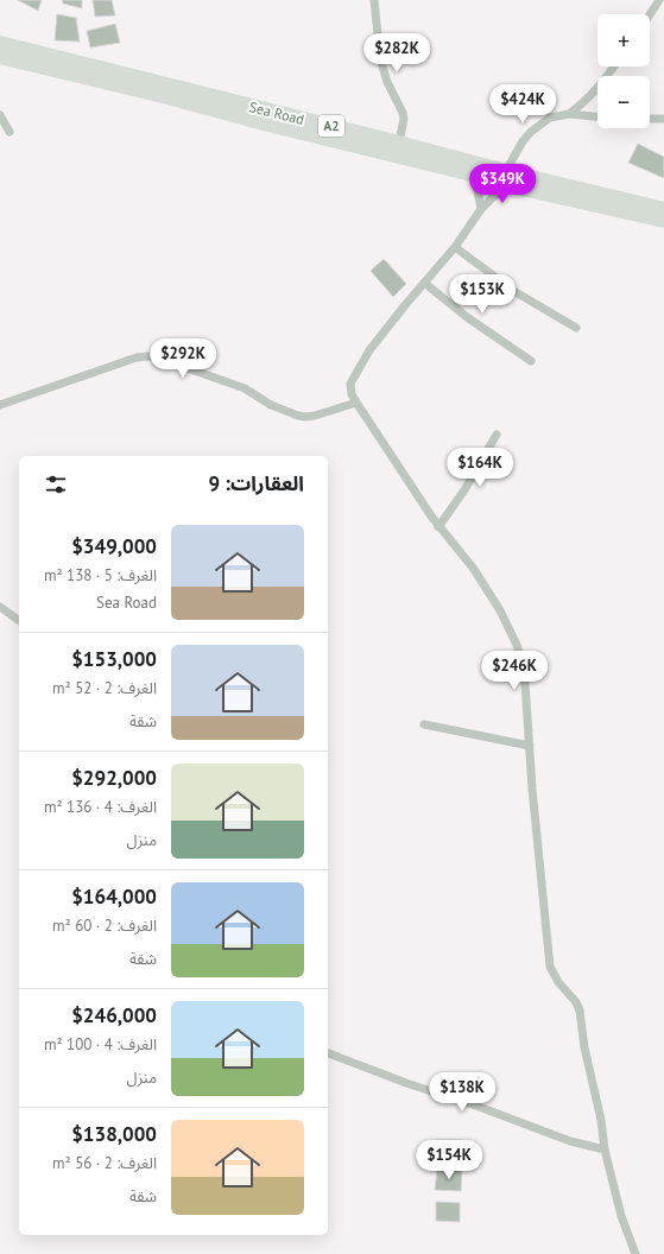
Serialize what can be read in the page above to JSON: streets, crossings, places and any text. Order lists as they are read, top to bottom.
{
  "streets": {
    "highway": ["Sea Road", "A2"]
  },
  "page": {
    "map_buttons": ["+", "−"],
    "price": [
      "$282K",
      "$424K",
      "$349K",
      "$153K",
      "$292K",
      "$164K",
      "$246K",
      "$138K",
      "$154K"
    ],
    "heading": "العقارات: 9",
    "list": [
      {
        "name": "$349,000",
        "note": "الغرف: 5 · 138 m² · Sea Road"
      },
      {
        "name": "$153,000",
        "note": "الغرف: 2 · 52 m² · شقة"
      },
      {
        "name": "$292,000",
        "note": "الغرف: 4 · 136 m² · منزل"
      },
      {
        "name": "$164,000",
        "note": "الغرف: 2 · 60 m² · شقة"
      },
      {
        "name": "$246,000",
        "note": "الغرف: 4 · 100 m² · منزل"
      },
      {
        "name": "$138,000",
        "note": "الغرف: 2 · 56 m² · شقة"
      }
    ]
  }
}
